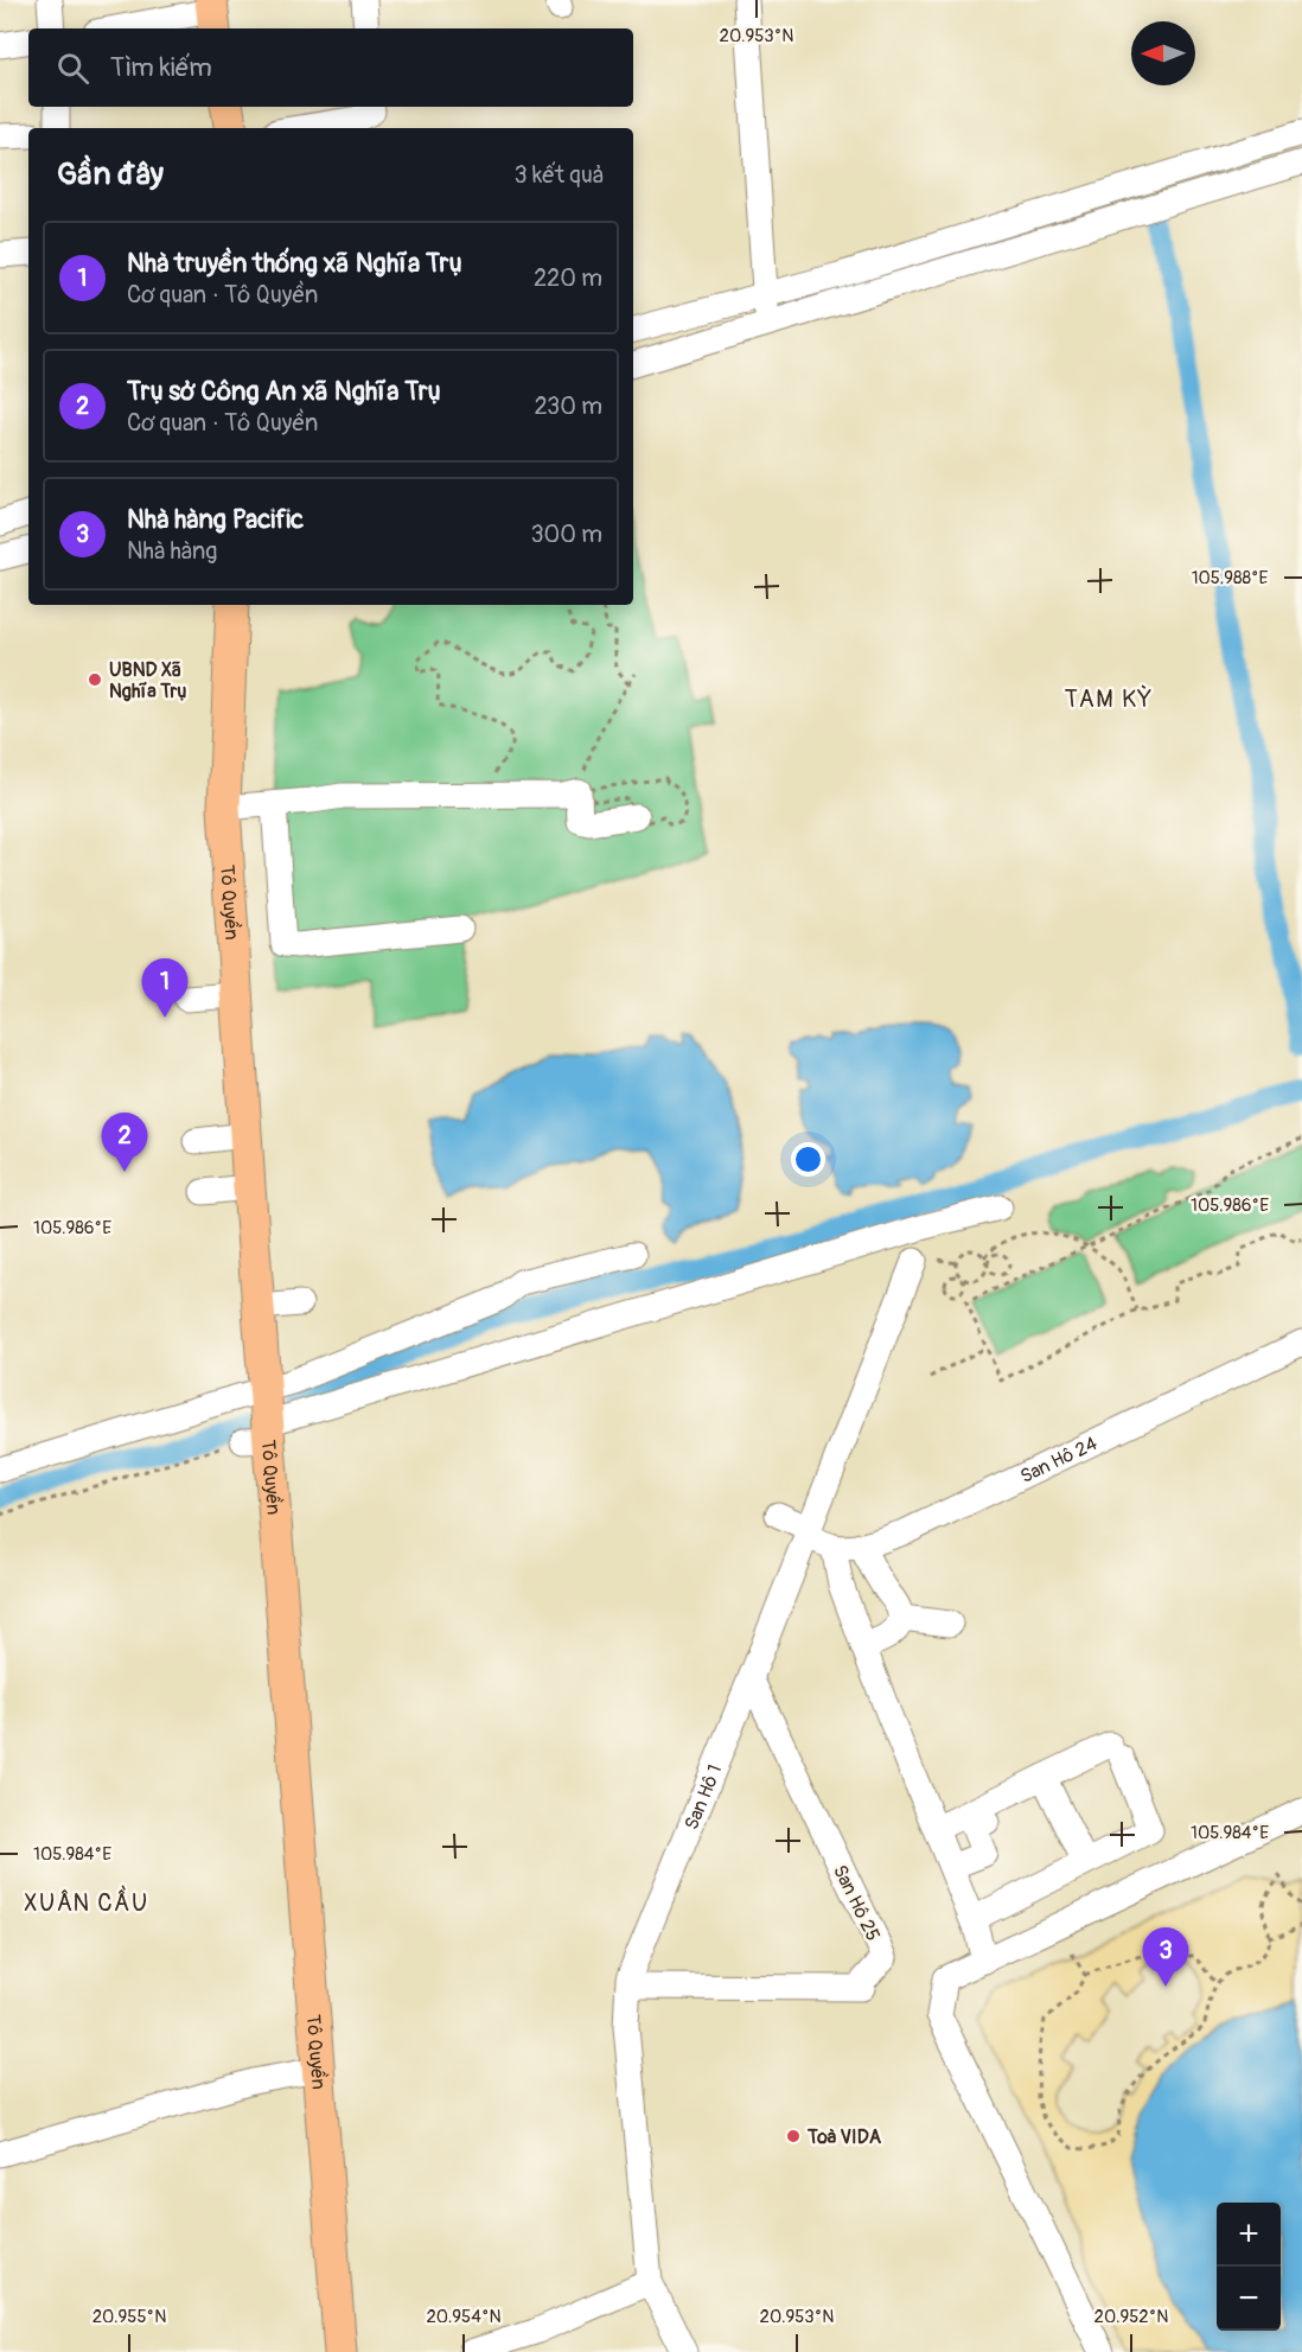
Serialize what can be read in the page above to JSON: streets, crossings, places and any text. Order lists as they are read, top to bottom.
{
  "streets": {
    "main road": ["Tô Quyền"],
    "street": ["San Hô 24", "San Hô 1", "San Hô 25"]
  },
  "crossings": [
    ["San Hô 24", "San Hô 1"],
    ["San Hô 1", "San Hô 25"]
  ],
  "districts": ["TAM KỲ", "XUÂN CẦU"],
  "places": ["UBND Xã Nghĩa Trụ", "Toà VIDA"],
  "north": "left",
  "page": {
    "search": "Tìm kiếm",
    "heading": ["Gần đây", "3 kết quả"],
    "list": [
      {
        "mark": "1",
        "name": "Nhà truyền thống xã Nghĩa Trụ",
        "note": "Cơ quan · Tô Quyền",
        "value": "220 m"
      },
      {
        "mark": "2",
        "name": "Trụ sở Công An xã Nghĩa Trụ",
        "note": "Cơ quan · Tô Quyền",
        "value": "230 m"
      },
      {
        "mark": "3",
        "name": "Nhà hàng Pacific",
        "note": "Nhà hàng",
        "value": "300 m"
      }
    ],
    "pins": ["1", "2", "3"],
    "map_buttons": ["+", "−"]
  },
  "coordinates": [
    "20.953°N",
    "105.988°E",
    "105.986°E",
    "105.984°E",
    "20.955°N",
    "20.954°N",
    "20.952°N"
  ]
}
